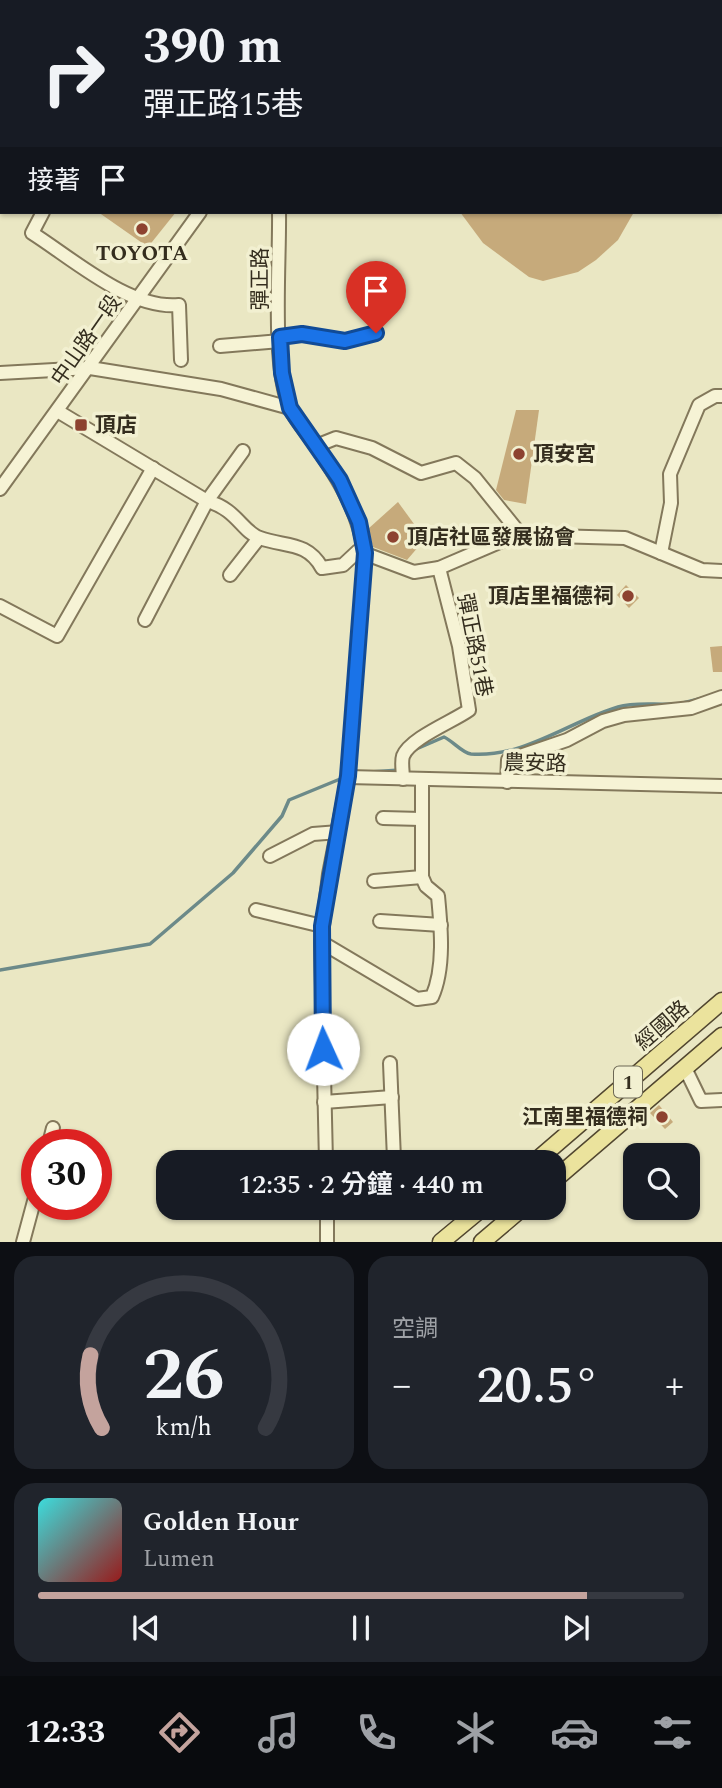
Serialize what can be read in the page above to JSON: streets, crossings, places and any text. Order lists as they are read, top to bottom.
{
  "streets": {
    "main road": ["經國路", "1"],
    "street": [
      "彈正路",
      "中山路一段",
      "彈正路51巷",
      "農安路"
    ]
  },
  "crossings": [
    ["彈正路", "彈正路51巷"],
    ["彈正路", "農安路"],
    ["彈正路51巷", "農安路"]
  ],
  "places": {
    "other": [
      "TOYOTA",
      "頂安宮",
      "頂店社區發展協會",
      "頂店里福德祠",
      "江南里福德祠"
    ],
    "transit": ["頂店"]
  },
  "page": {
    "turn": ["390 m", "彈正路15巷"],
    "then": "接著",
    "limit": "30",
    "trip": "12:35 · 2 分鐘 · 440 m",
    "tile": "空調",
    "heat": ["−", "20.5°", "+"],
    "song": ["Golden Hour", "Lumen"],
    "tabs": "12:33",
    "gauge": ["26", "km/h"]
  }
}
